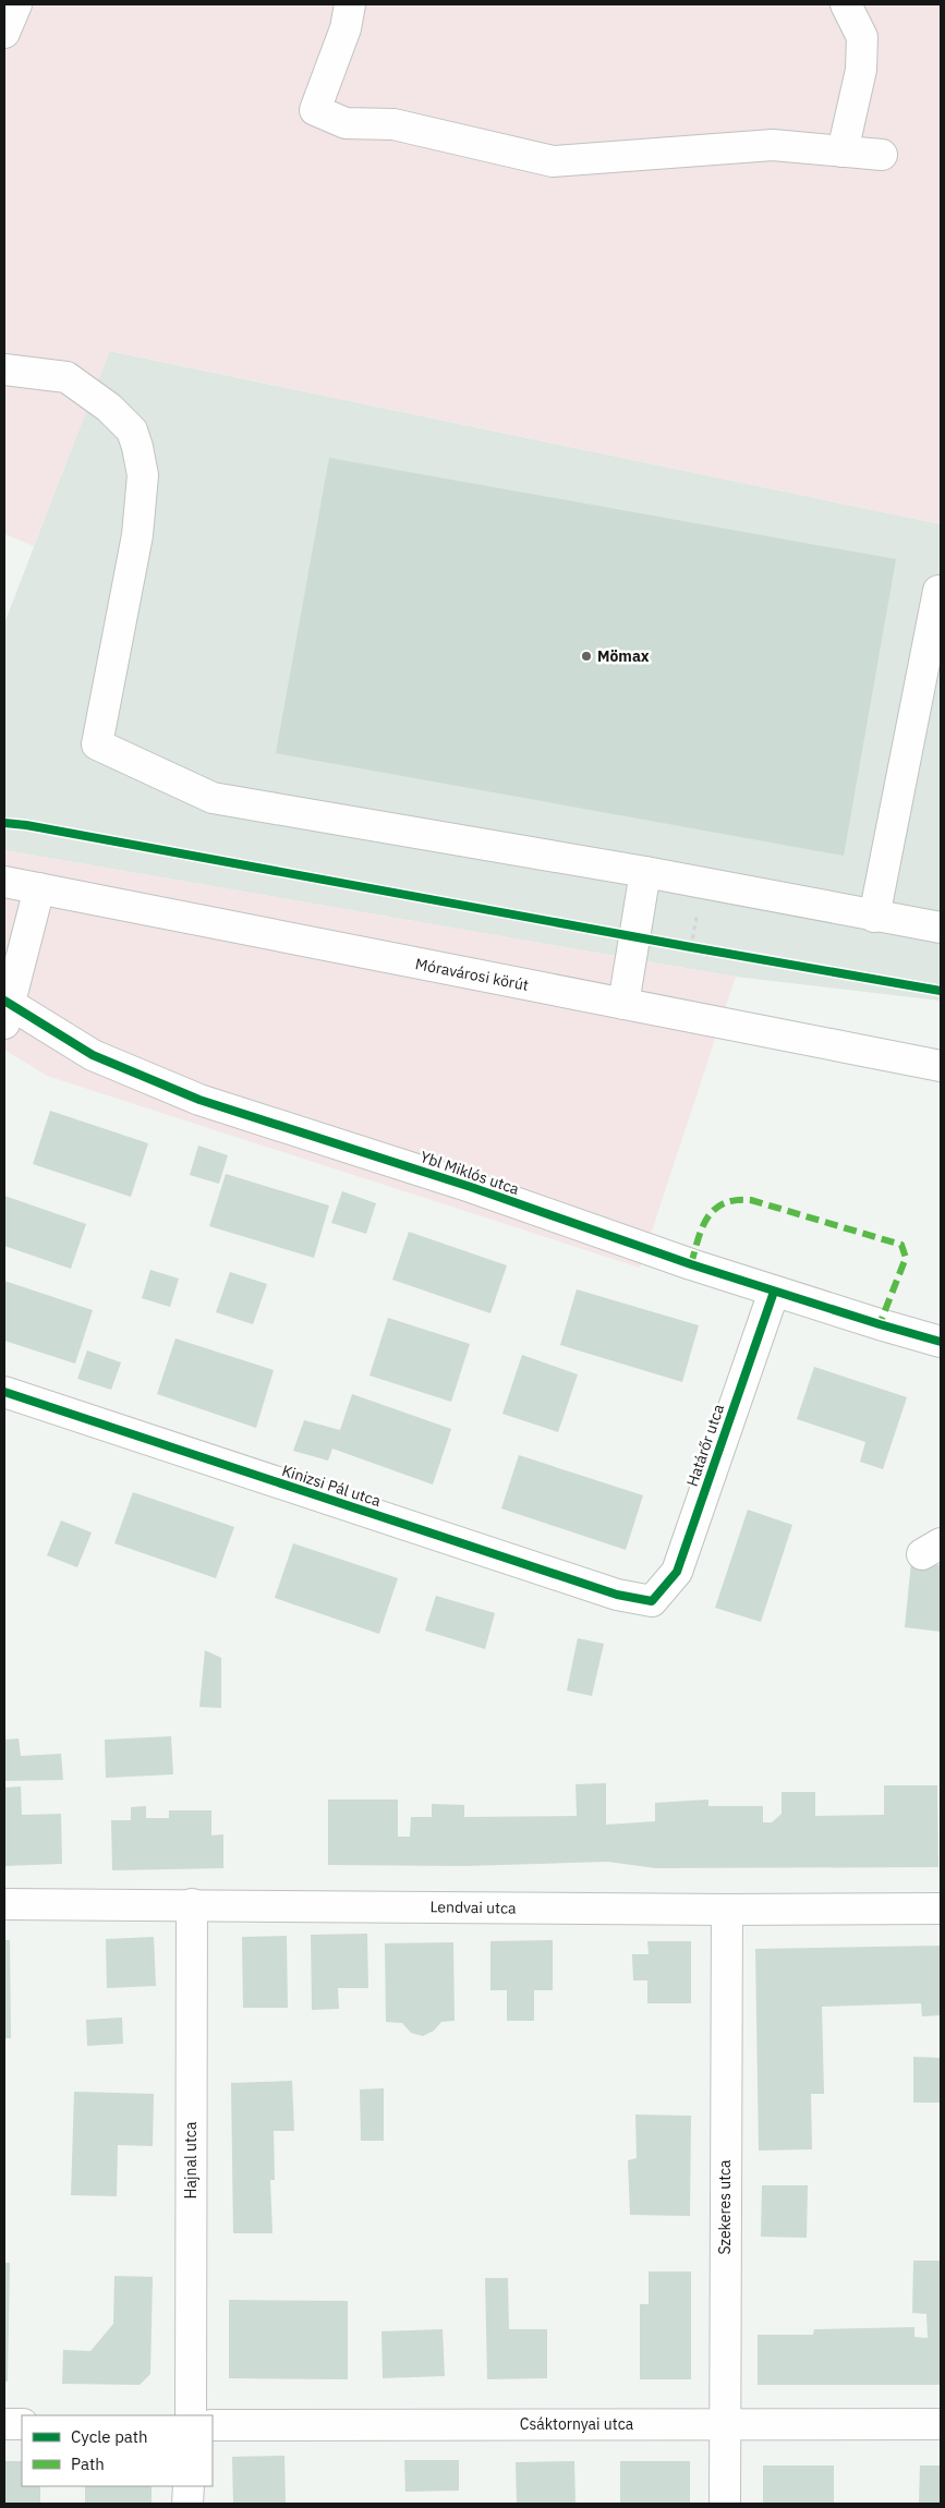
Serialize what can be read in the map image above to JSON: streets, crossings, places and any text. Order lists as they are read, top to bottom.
{
  "streets": {
    "street": [
      "Móravárosi körút",
      "Ybl Miklós utca",
      "Határőr utca",
      "Kinizsi Pál utca",
      "Lendvai utca",
      "Hajnal utca",
      "Szekeres utca",
      "Csáktornyai utca"
    ]
  },
  "crossings": [
    ["Ybl Miklós utca", "Határőr utca"],
    ["Határőr utca", "Kinizsi Pál utca"],
    ["Lendvai utca", "Hajnal utca"],
    ["Lendvai utca", "Szekeres utca"],
    ["Szekeres utca", "Csáktornyai utca"]
  ],
  "places": ["Mömax"],
  "legend": ["Cycle path", "Path"]
}
